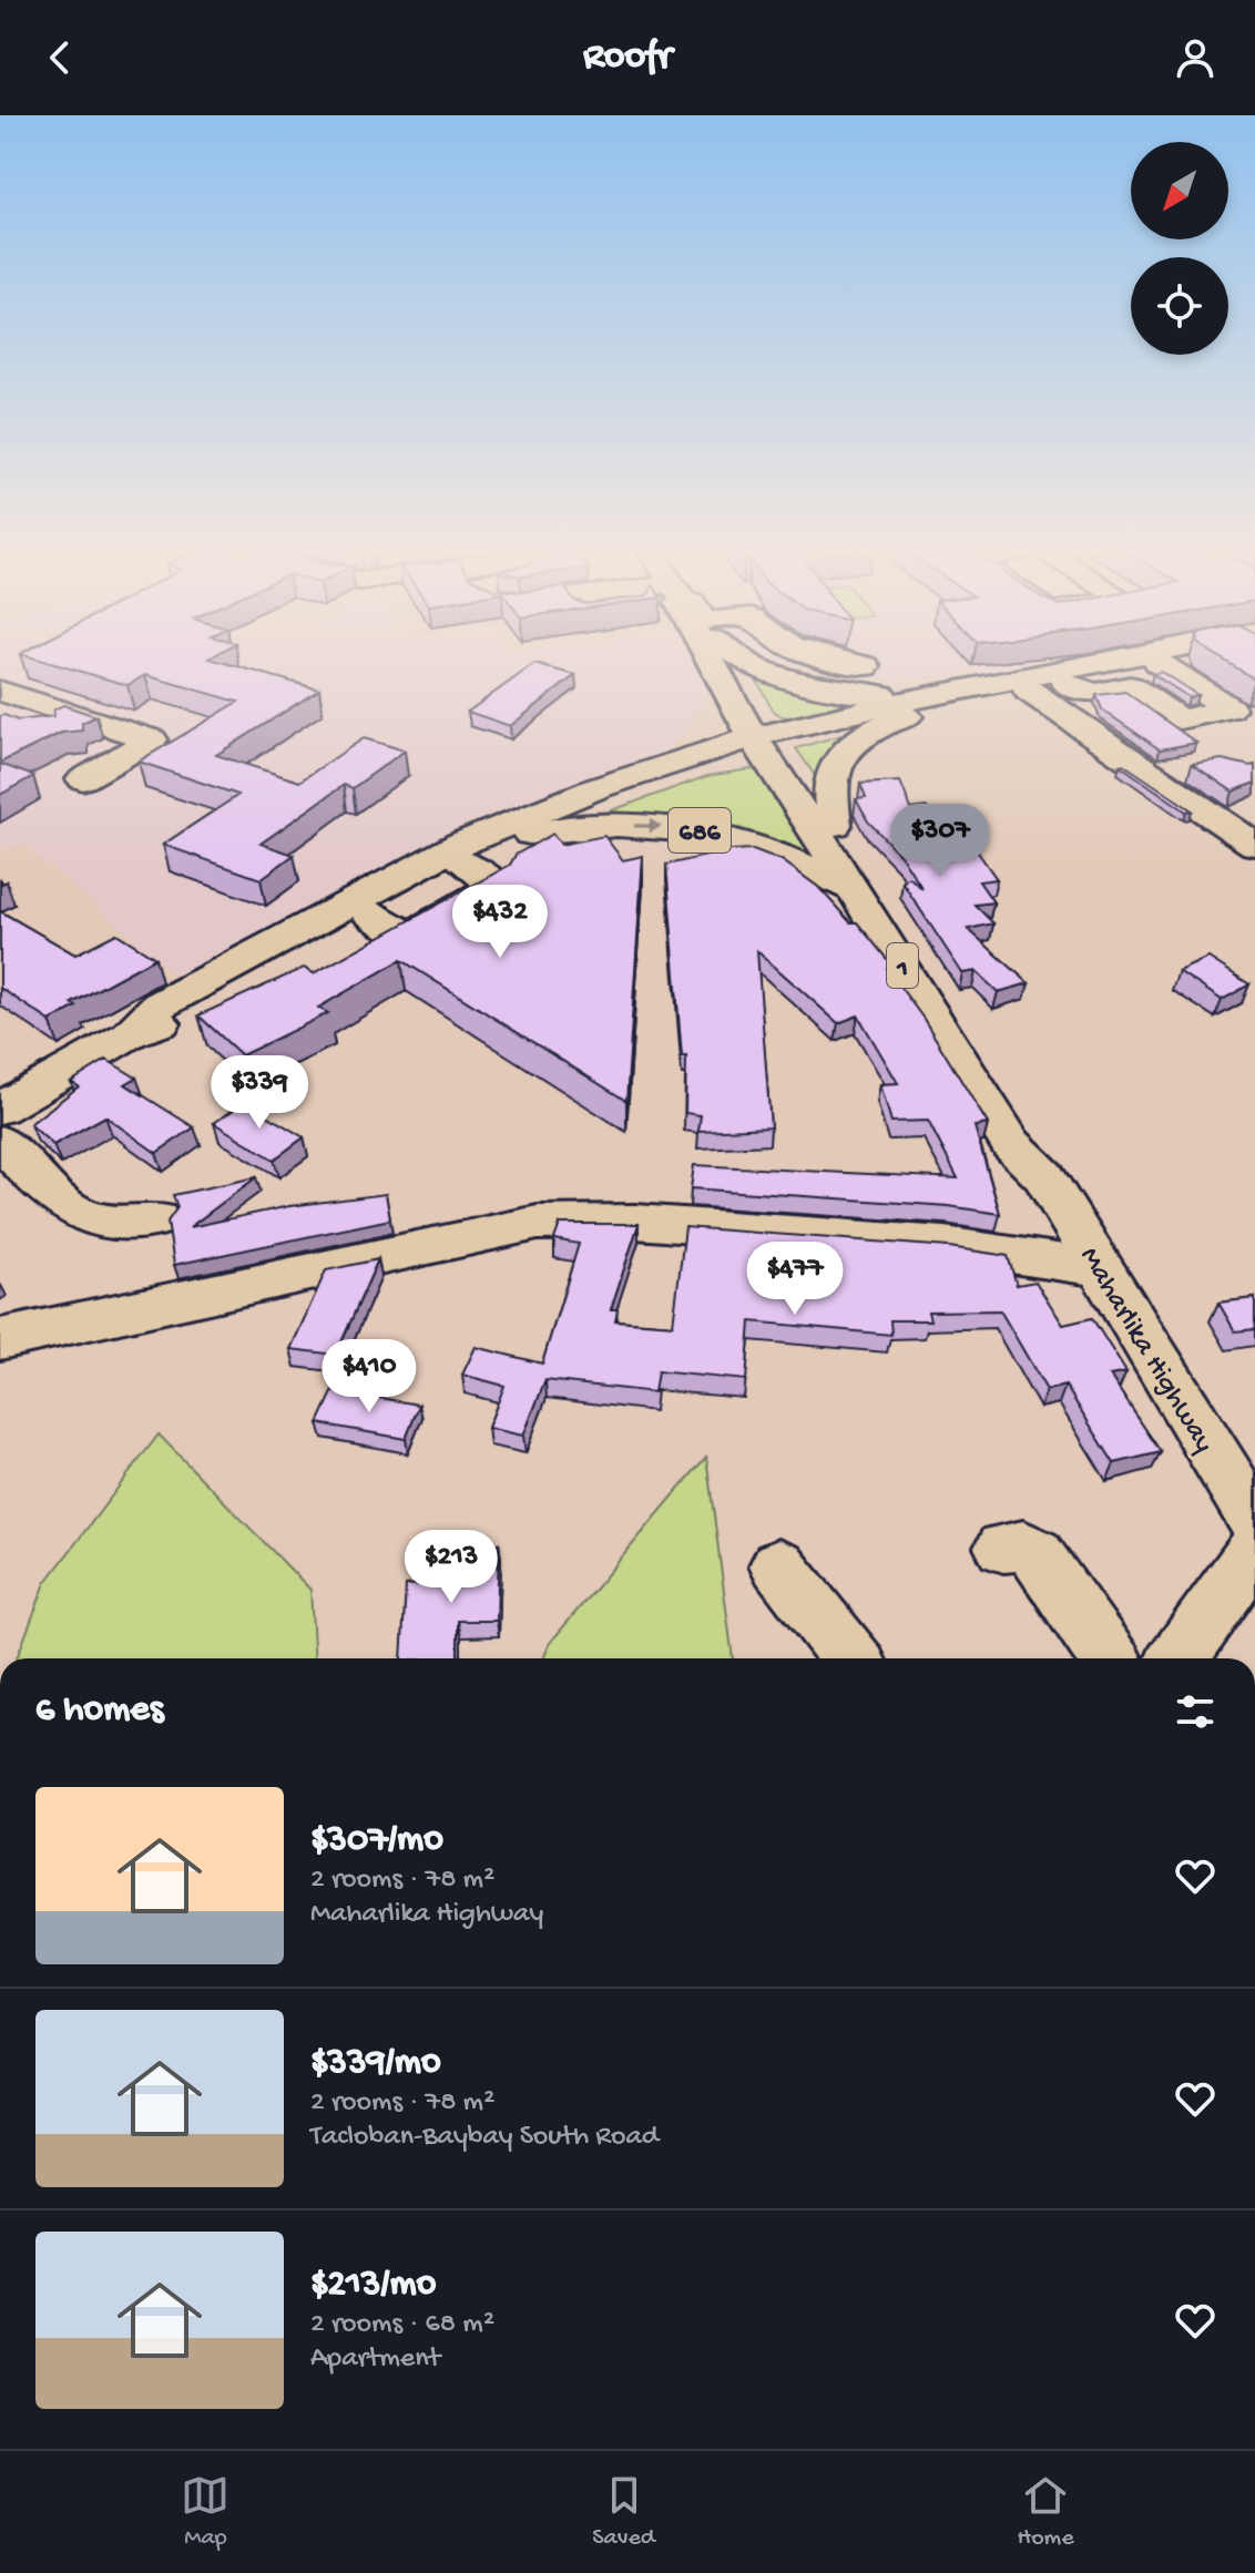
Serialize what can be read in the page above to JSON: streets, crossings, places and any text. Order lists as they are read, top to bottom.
{
  "streets": {
    "main road": ["686", "1", "Maharlika Highway"]
  },
  "crossings": [
    ["686", "1"],
    ["686", "Maharlika Highway"],
    ["1", "Maharlika Highway"]
  ],
  "north": "bottom left",
  "page": {
    "header": "Roofr",
    "price": [
      "$307",
      "$432",
      "$339",
      "$477",
      "$410",
      "$213"
    ],
    "heading": "6 homes",
    "list": [
      {
        "name": "$307/mo",
        "note": "2 rooms · 78 m² · Maharlika Highway"
      },
      {
        "name": "$339/mo",
        "note": "2 rooms · 78 m² · Tacloban-Baybay South Road"
      },
      {
        "name": "$213/mo",
        "note": "2 rooms · 68 m² · Apartment"
      }
    ],
    "tabs": ["Map", "Saved", "Home"]
  }
}
